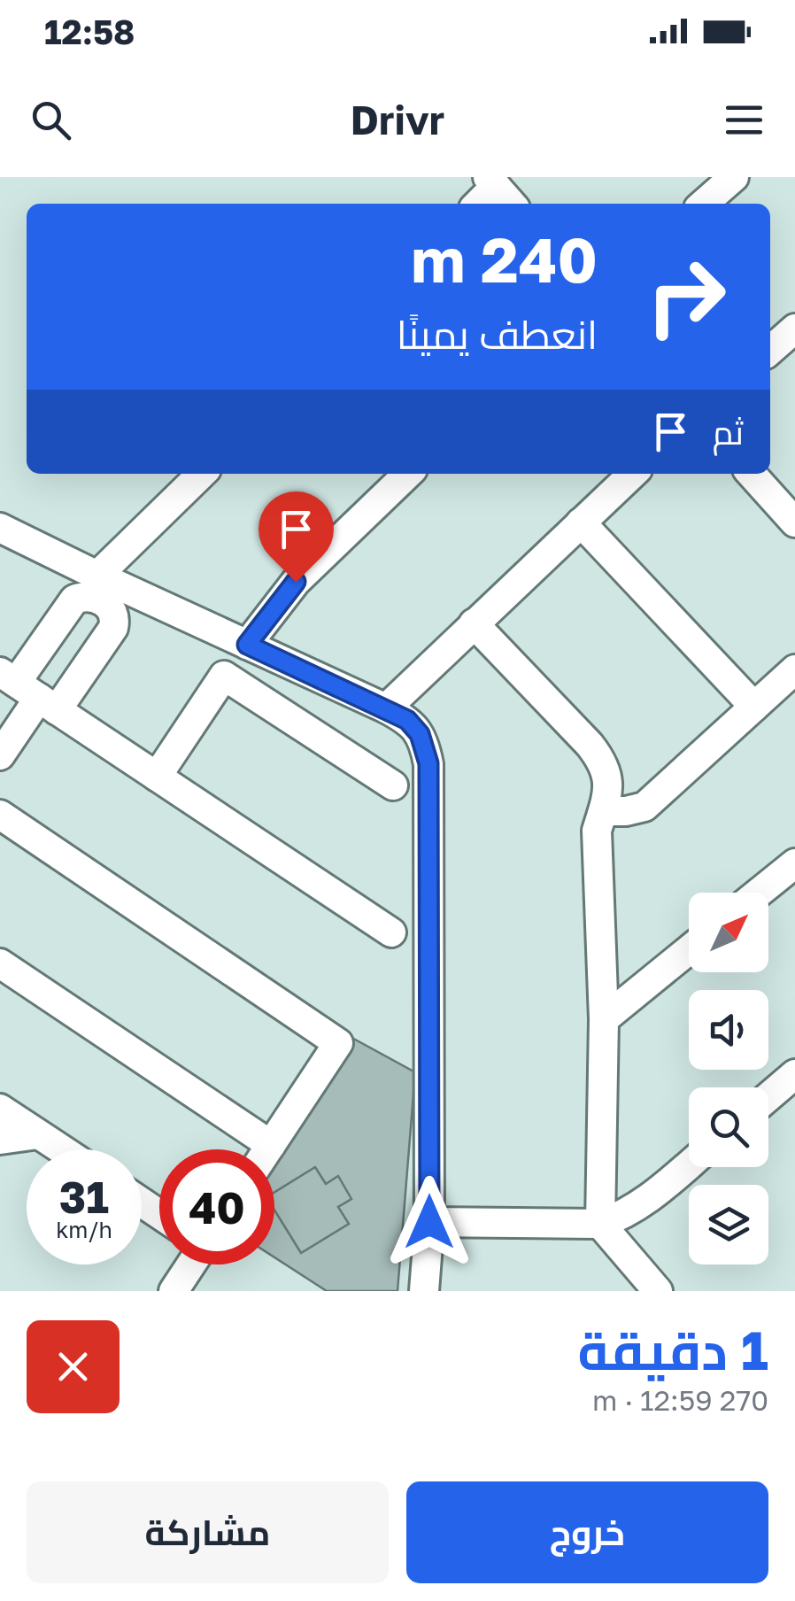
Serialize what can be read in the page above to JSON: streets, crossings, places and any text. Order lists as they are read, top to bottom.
{
  "north": "top right",
  "page": {
    "status": "12:58",
    "header": "Drivr",
    "turn": ["240 m", "انعطف يمينًا"],
    "then": "ثم",
    "speed": "31 km/h",
    "limit": "40",
    "heading": ["1 دقيقة", "270 m · 12:59"],
    "buttons": ["خروج", "مشاركة"]
  }
}
